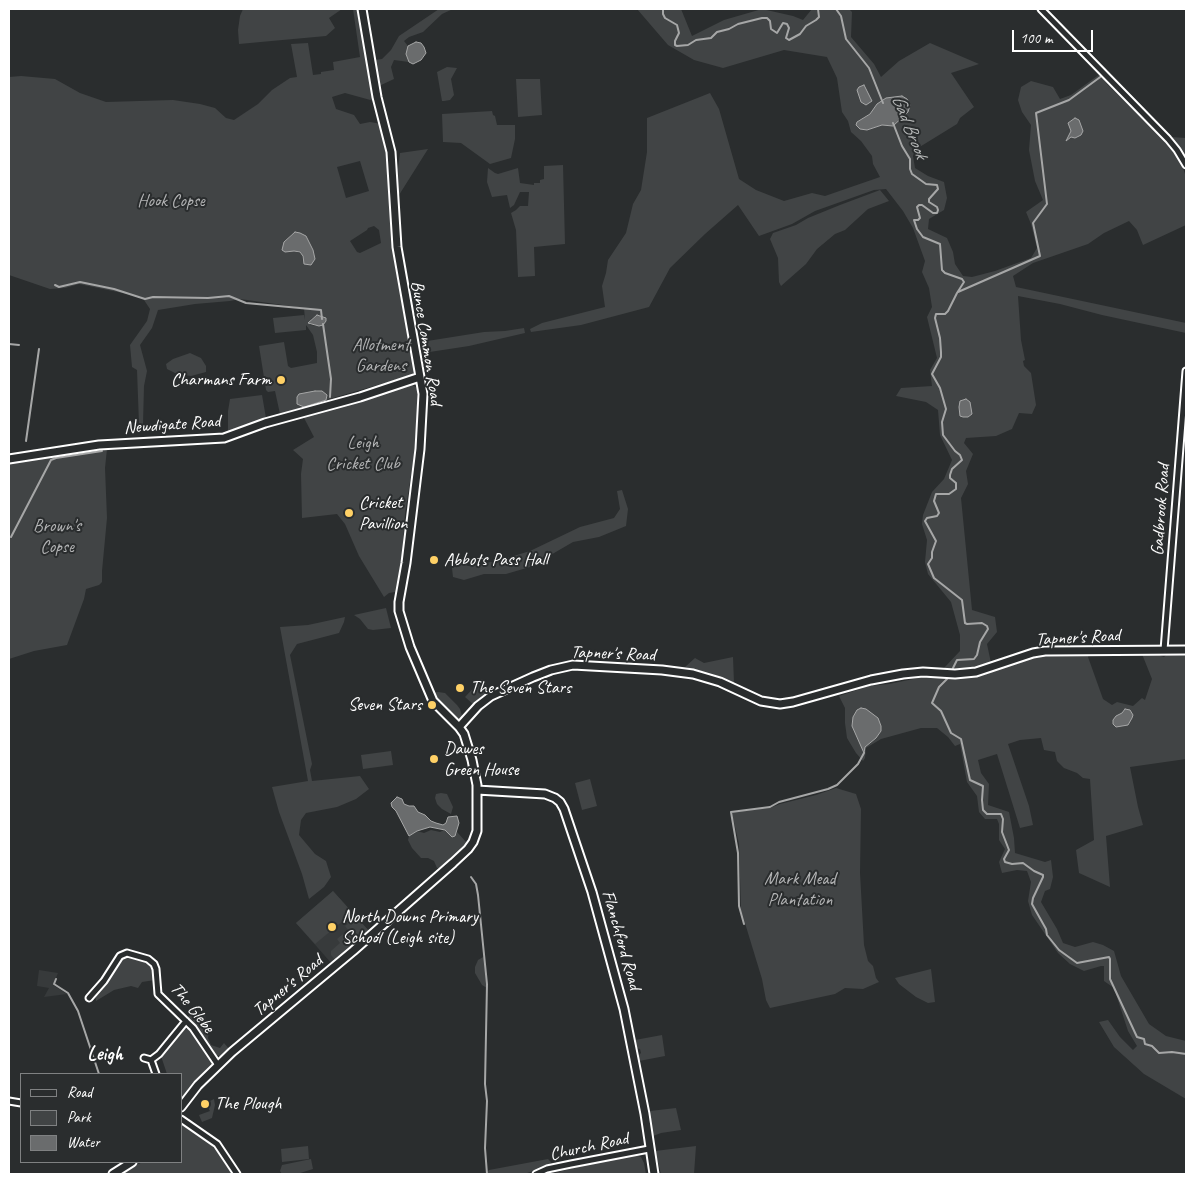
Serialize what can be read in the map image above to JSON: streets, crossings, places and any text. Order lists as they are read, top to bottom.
{
  "streets": {
    "street": [
      "Bunce Common Road",
      "Newdigate Road",
      "Gadbrook Road",
      "Tapner's Road",
      "Flanchford Road",
      "The Glebe",
      "Church Road"
    ]
  },
  "crossings": [
    ["Bunce Common Road", "Newdigate Road"],
    ["Bunce Common Road", "Tapner's Road"],
    ["Gadbrook Road", "Tapner's Road"],
    ["Tapner's Road", "Flanchford Road"],
    ["Tapner's Road", "The Glebe"],
    ["Flanchford Road", "Church Road"]
  ],
  "districts": ["Leigh"],
  "water": ["Gad Brook"],
  "parks": [
    "Hook Copse",
    "Allotment Gardens",
    "Leigh Cricket Club",
    "Brown's Copse",
    "Mark Mead Plantation"
  ],
  "places": [
    "Charmans Farm",
    "Cricket Pavillion",
    "Abbots Pass Hall",
    "The Seven Stars",
    "Seven Stars",
    "Dawes Green House",
    "North Downs Primary School (Leigh site)",
    "The Plough"
  ],
  "legend": ["Road", "Park", "Water"],
  "scale_bar": "100 m"
}
